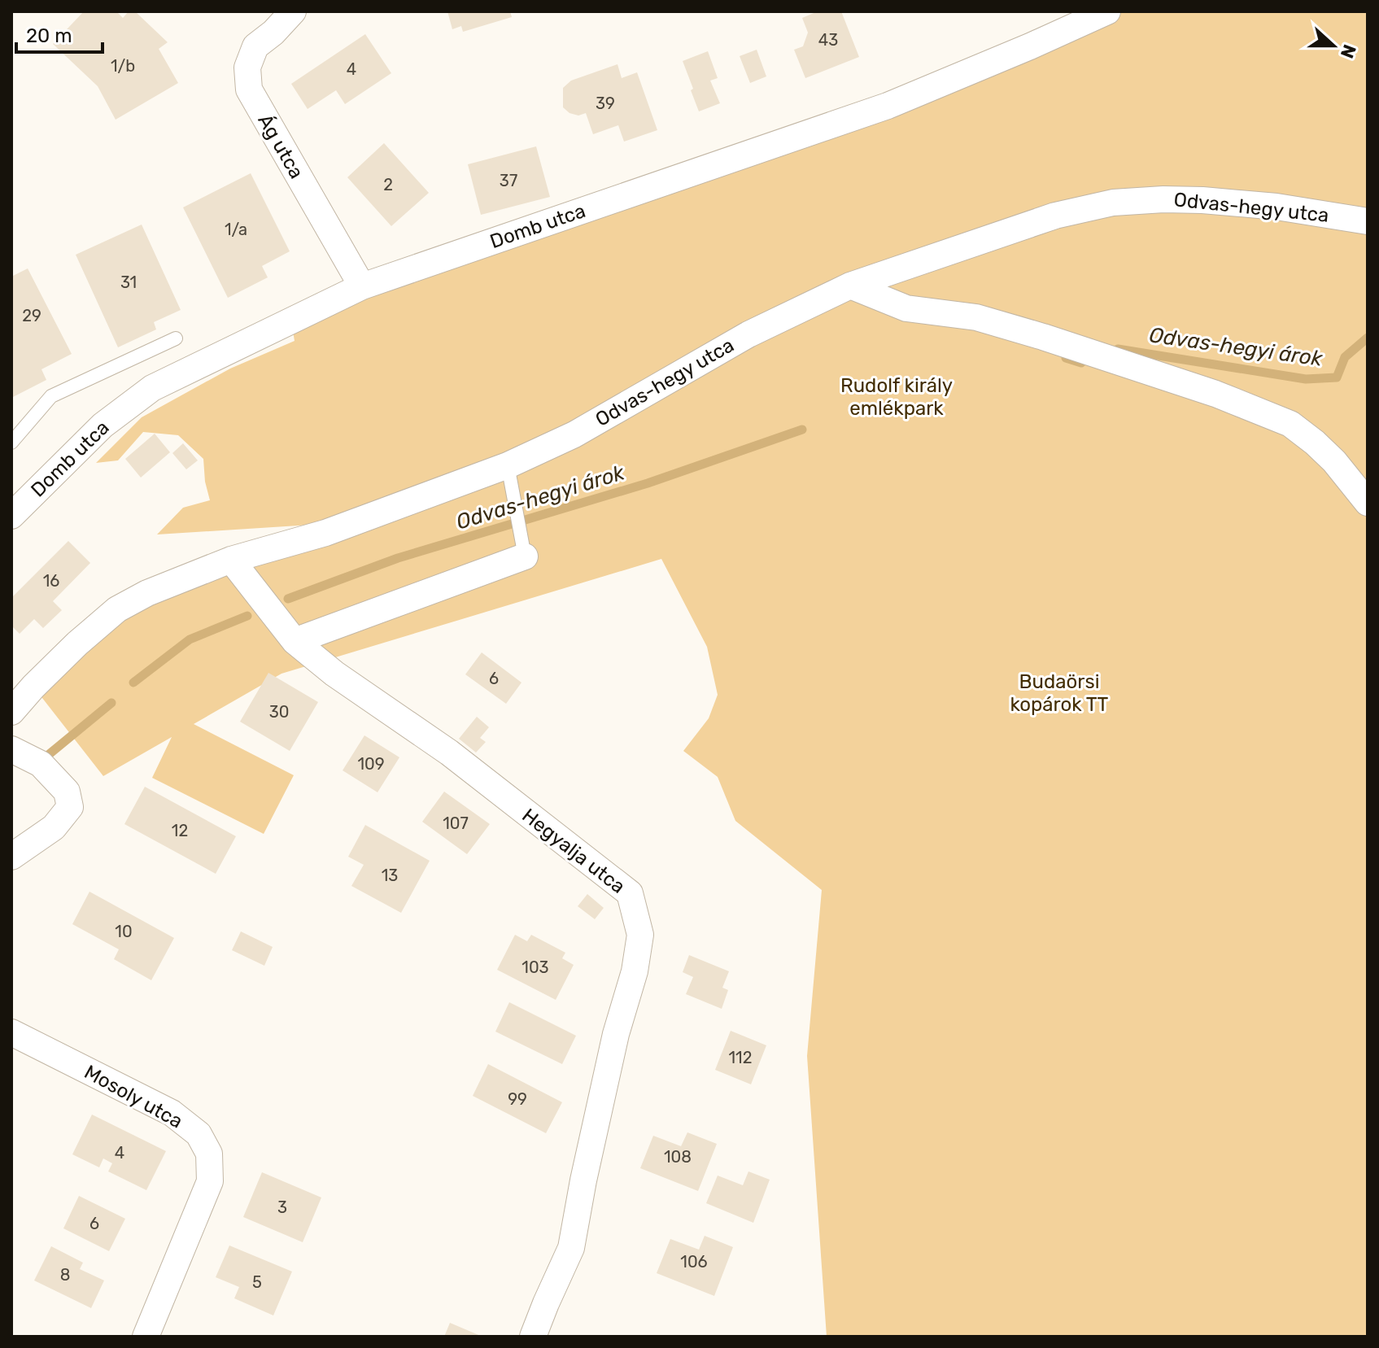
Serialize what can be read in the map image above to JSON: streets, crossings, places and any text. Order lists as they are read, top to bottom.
{
  "streets": {
    "street": [
      "Ág utca",
      "Odvas-hegy utca",
      "Domb utca",
      "Hegyalja utca",
      "Mosoly utca"
    ]
  },
  "crossings": [
    ["Ág utca", "Domb utca"],
    ["Odvas-hegy utca", "Hegyalja utca"]
  ],
  "water": ["Odvas-hegyi árok"],
  "parks": ["Rudolf király emlékpark", "Budaörsi kopárok TT"],
  "house_numbers": [
    "43",
    "1/b",
    "4",
    "39",
    "37",
    "2",
    "1/a",
    "31",
    "29",
    "16",
    "6",
    "30",
    "109",
    "107",
    "12",
    "13",
    "10",
    "103",
    "112",
    "99",
    "4",
    "108",
    "3",
    "6",
    "106",
    "8",
    "5"
  ],
  "scale_bar": "20 m",
  "north": "right"
}
